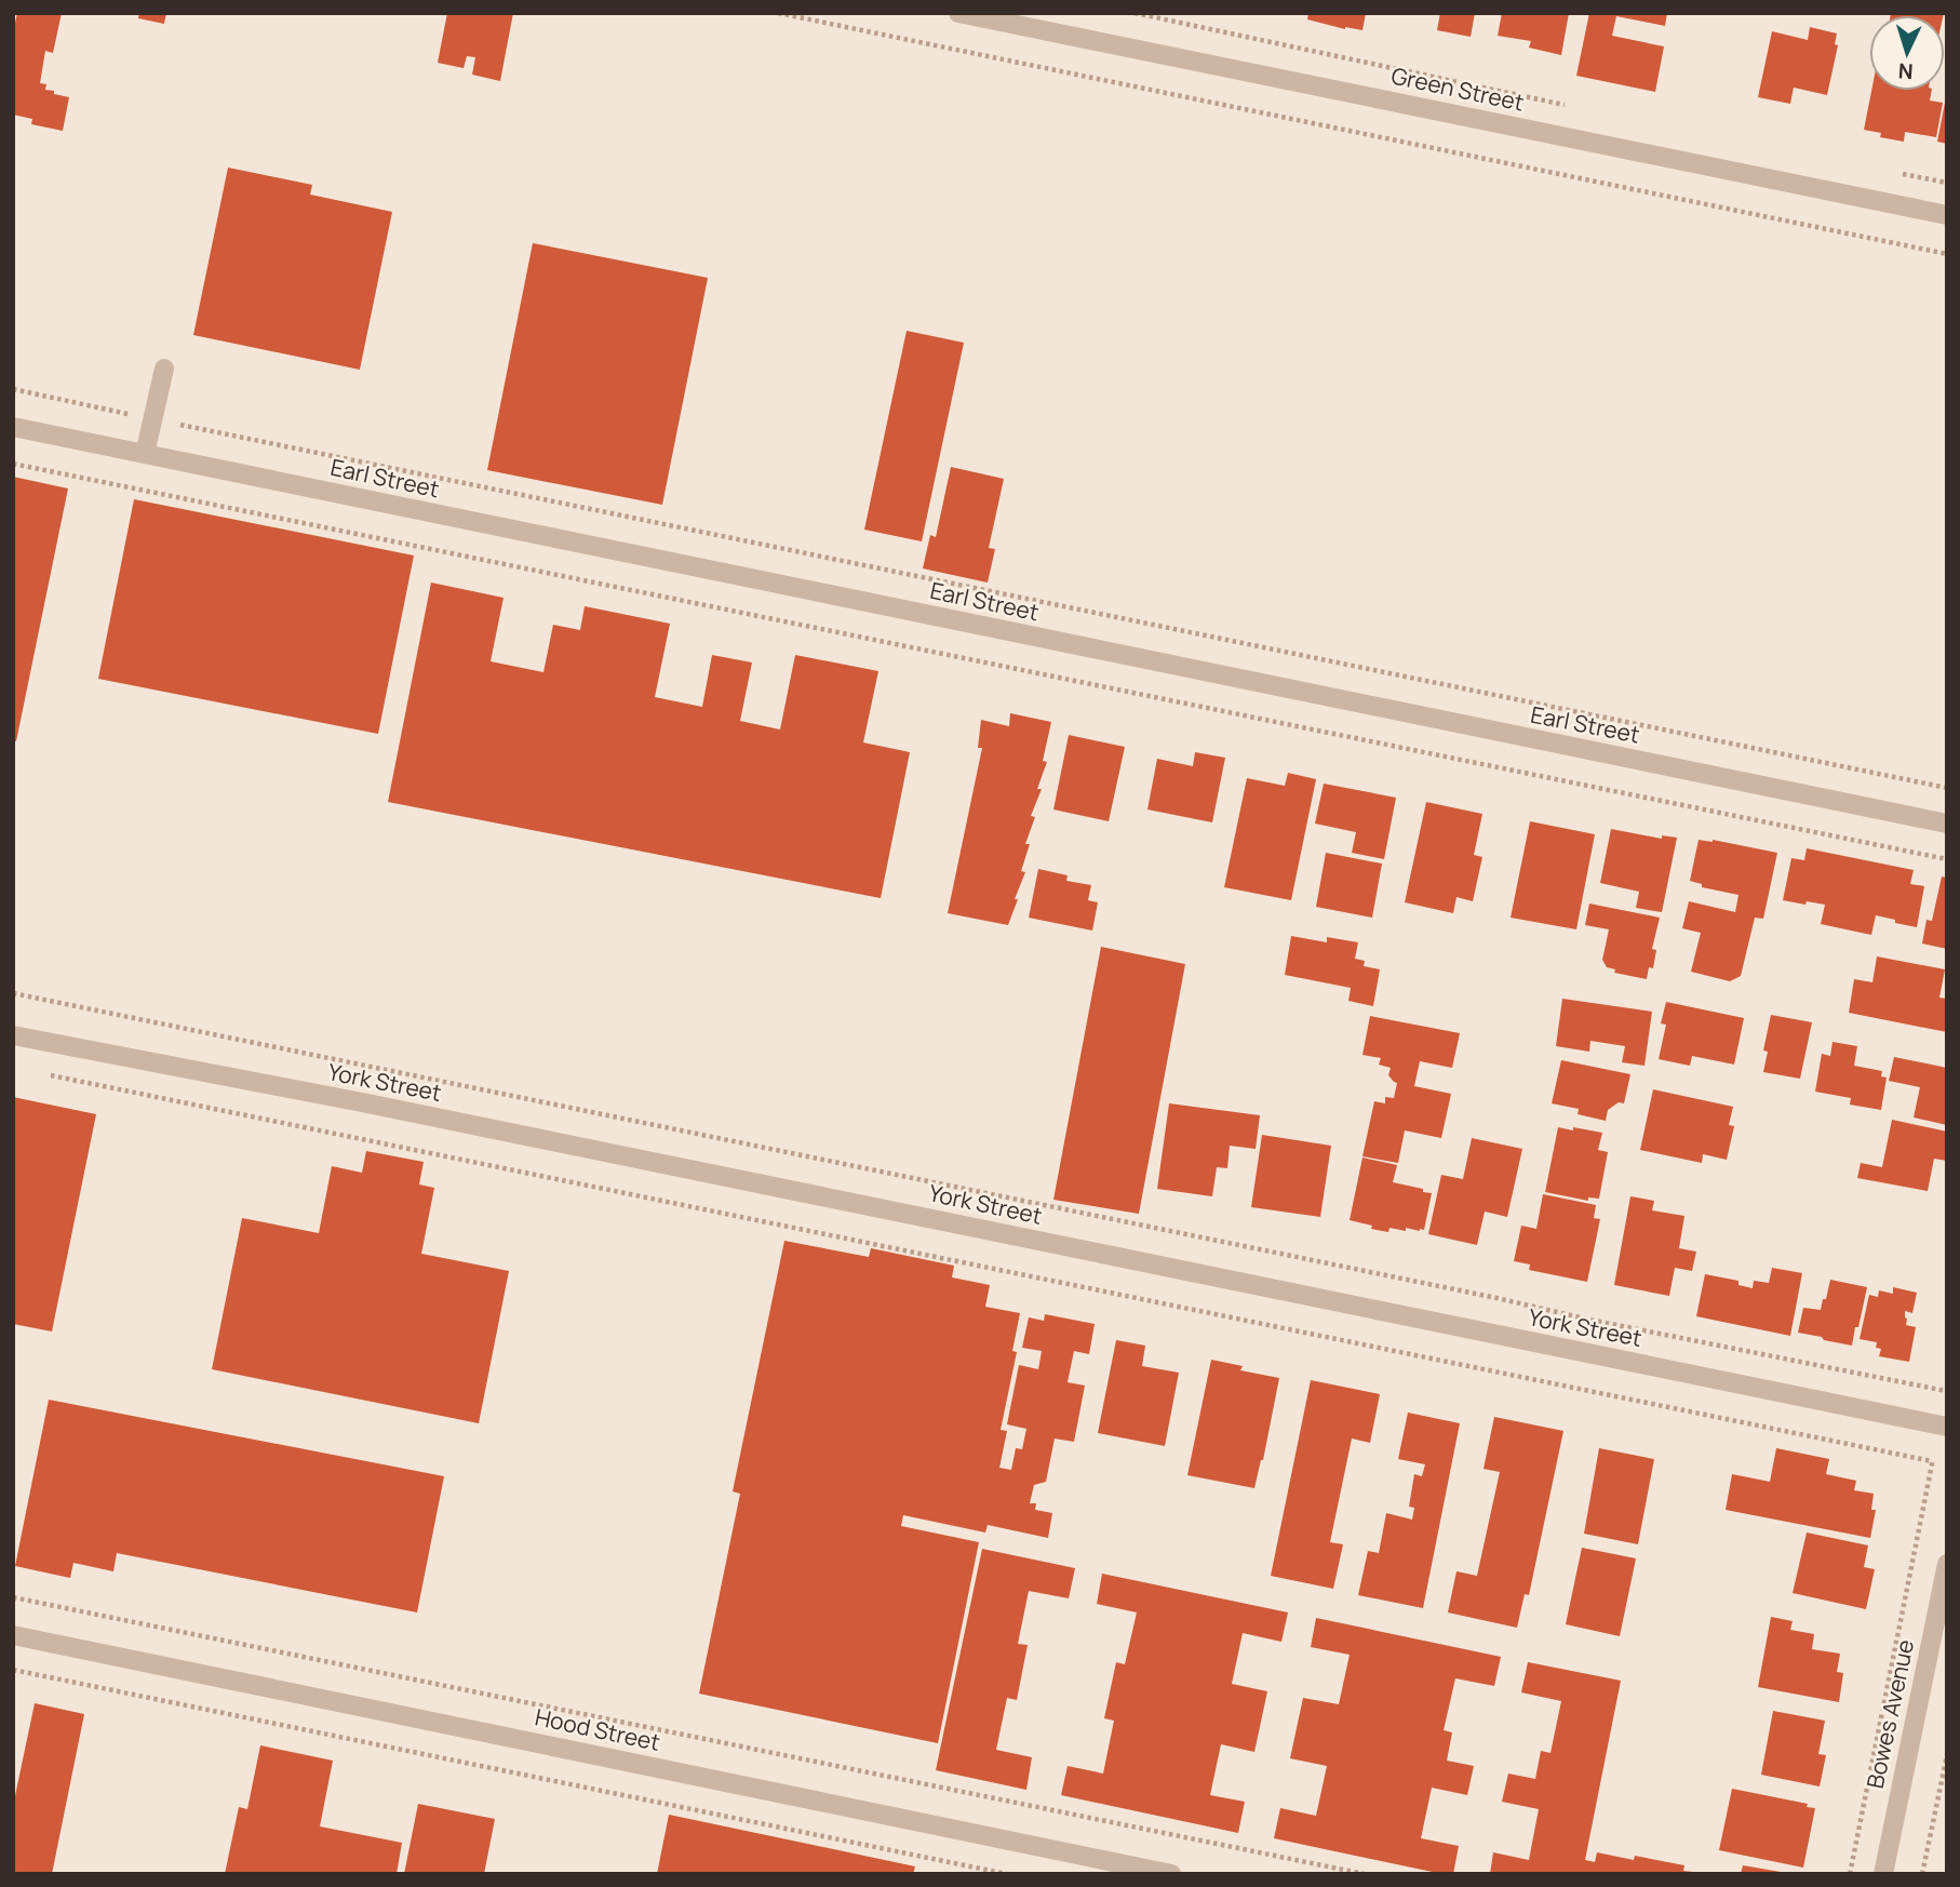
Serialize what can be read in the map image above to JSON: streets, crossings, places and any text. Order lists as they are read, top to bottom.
{
  "streets": {
    "street": [
      "Green Street",
      "Earl Street",
      "York Street",
      "Bowes Avenue",
      "Hood Street"
    ]
  },
  "north": "bottom"
}
